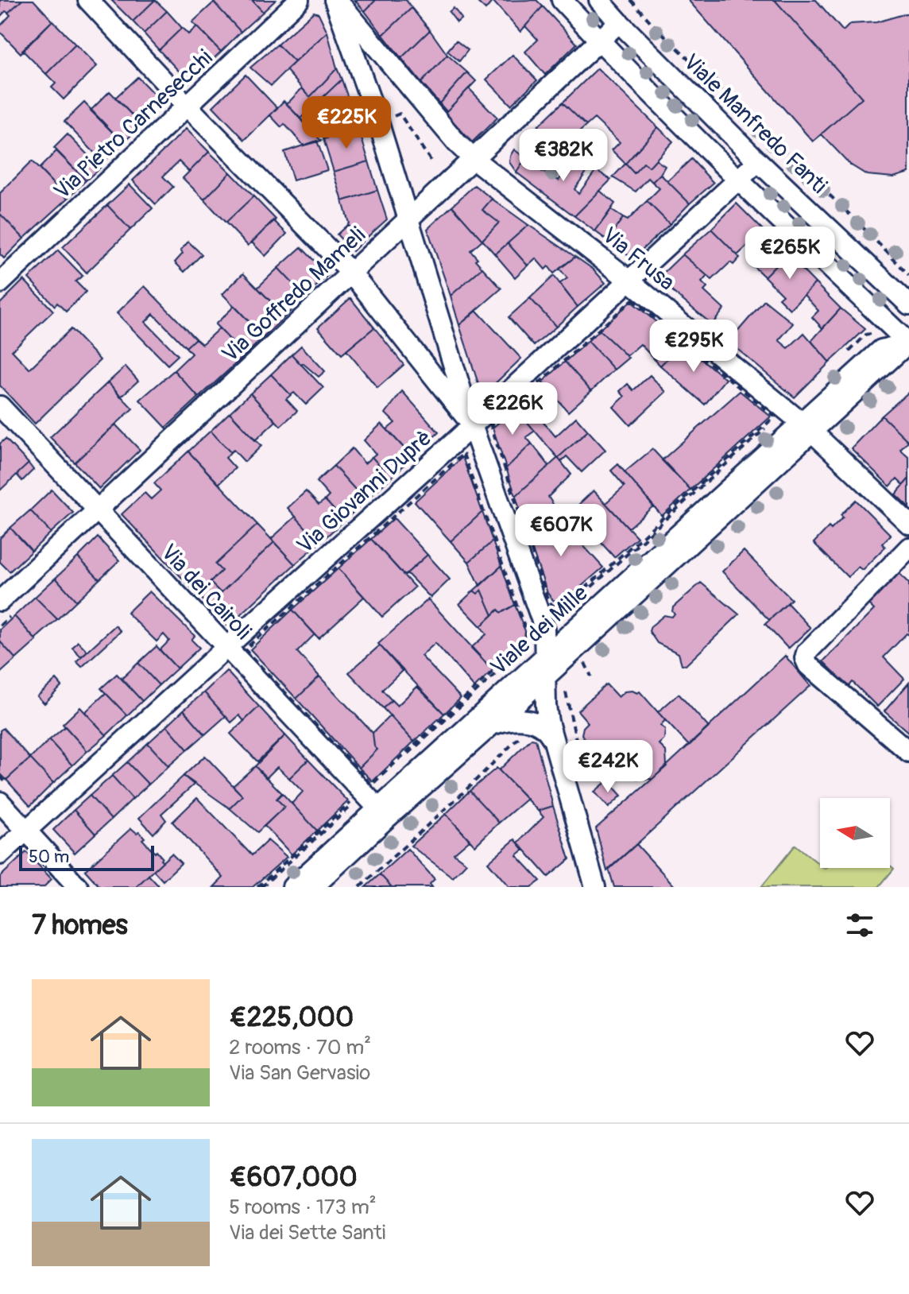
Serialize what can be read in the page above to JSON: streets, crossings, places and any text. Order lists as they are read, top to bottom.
{
  "streets": {
    "street": [
      "Viale Manfredo Fanti",
      "Via Pietro Carnesecchi",
      "Via Frusa",
      "Via Goffredo Mameli",
      "Via Giovanni Duprè",
      "Via dei Cairoli",
      "Viale dei Mille"
    ]
  },
  "crossings": [
    ["Viale Manfredo Fanti", "Via Goffredo Mameli"],
    ["Viale Manfredo Fanti", "Via Giovanni Duprè"],
    ["Via Frusa", "Via Goffredo Mameli"],
    ["Via Frusa", "Via Giovanni Duprè"],
    ["Via Frusa", "Viale dei Mille"],
    ["Via Goffredo Mameli", "Via dei Cairoli"],
    ["Via Giovanni Duprè", "Via dei Cairoli"],
    ["Via dei Cairoli", "Viale dei Mille"]
  ],
  "scale_bar": "50 m",
  "north": "left",
  "page": {
    "price": [
      "€225K",
      "€382K",
      "€265K",
      "€295K",
      "€226K",
      "€607K",
      "€242K"
    ],
    "scale": "50 m",
    "heading": "7 homes",
    "list": [
      {
        "name": "€225,000",
        "note": "2 rooms · 70 m² · Via San Gervasio"
      },
      {
        "name": "€607,000",
        "note": "5 rooms · 173 m² · Via dei Sette Santi"
      }
    ]
  }
}
